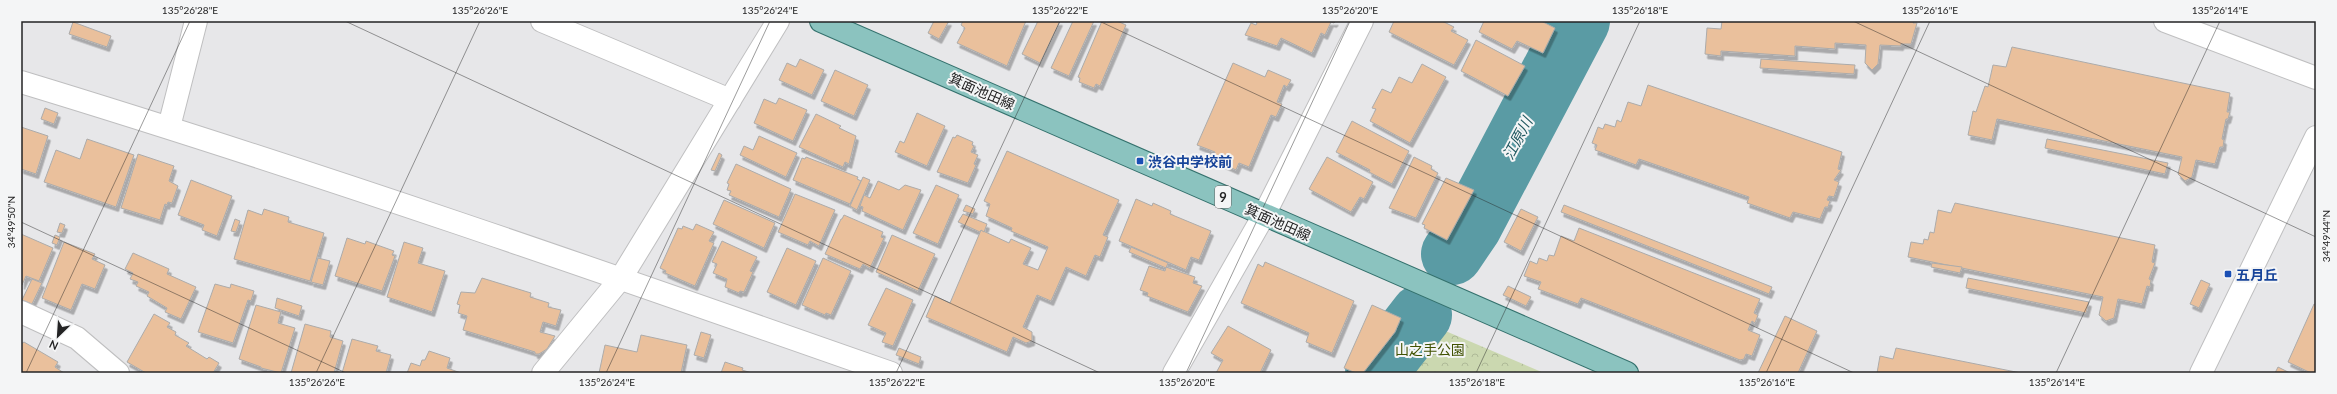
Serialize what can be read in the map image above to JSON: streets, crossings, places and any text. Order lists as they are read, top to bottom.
{
  "streets": {
    "main road": ["箕面池田線", "9"]
  },
  "water": ["江原川"],
  "parks": ["山之手公園"],
  "places": {
    "transit": ["渋谷中学校前", "五月丘"]
  },
  "north": "bottom left",
  "coordinates": [
    "135°26'28\"E",
    "135°26'26\"E",
    "135°26'24\"E",
    "135°26'22\"E",
    "135°26'20\"E",
    "135°26'18\"E",
    "135°26'16\"E",
    "135°26'14\"E",
    "34°49'50\"N",
    "34°49'44\"N"
  ]
}
